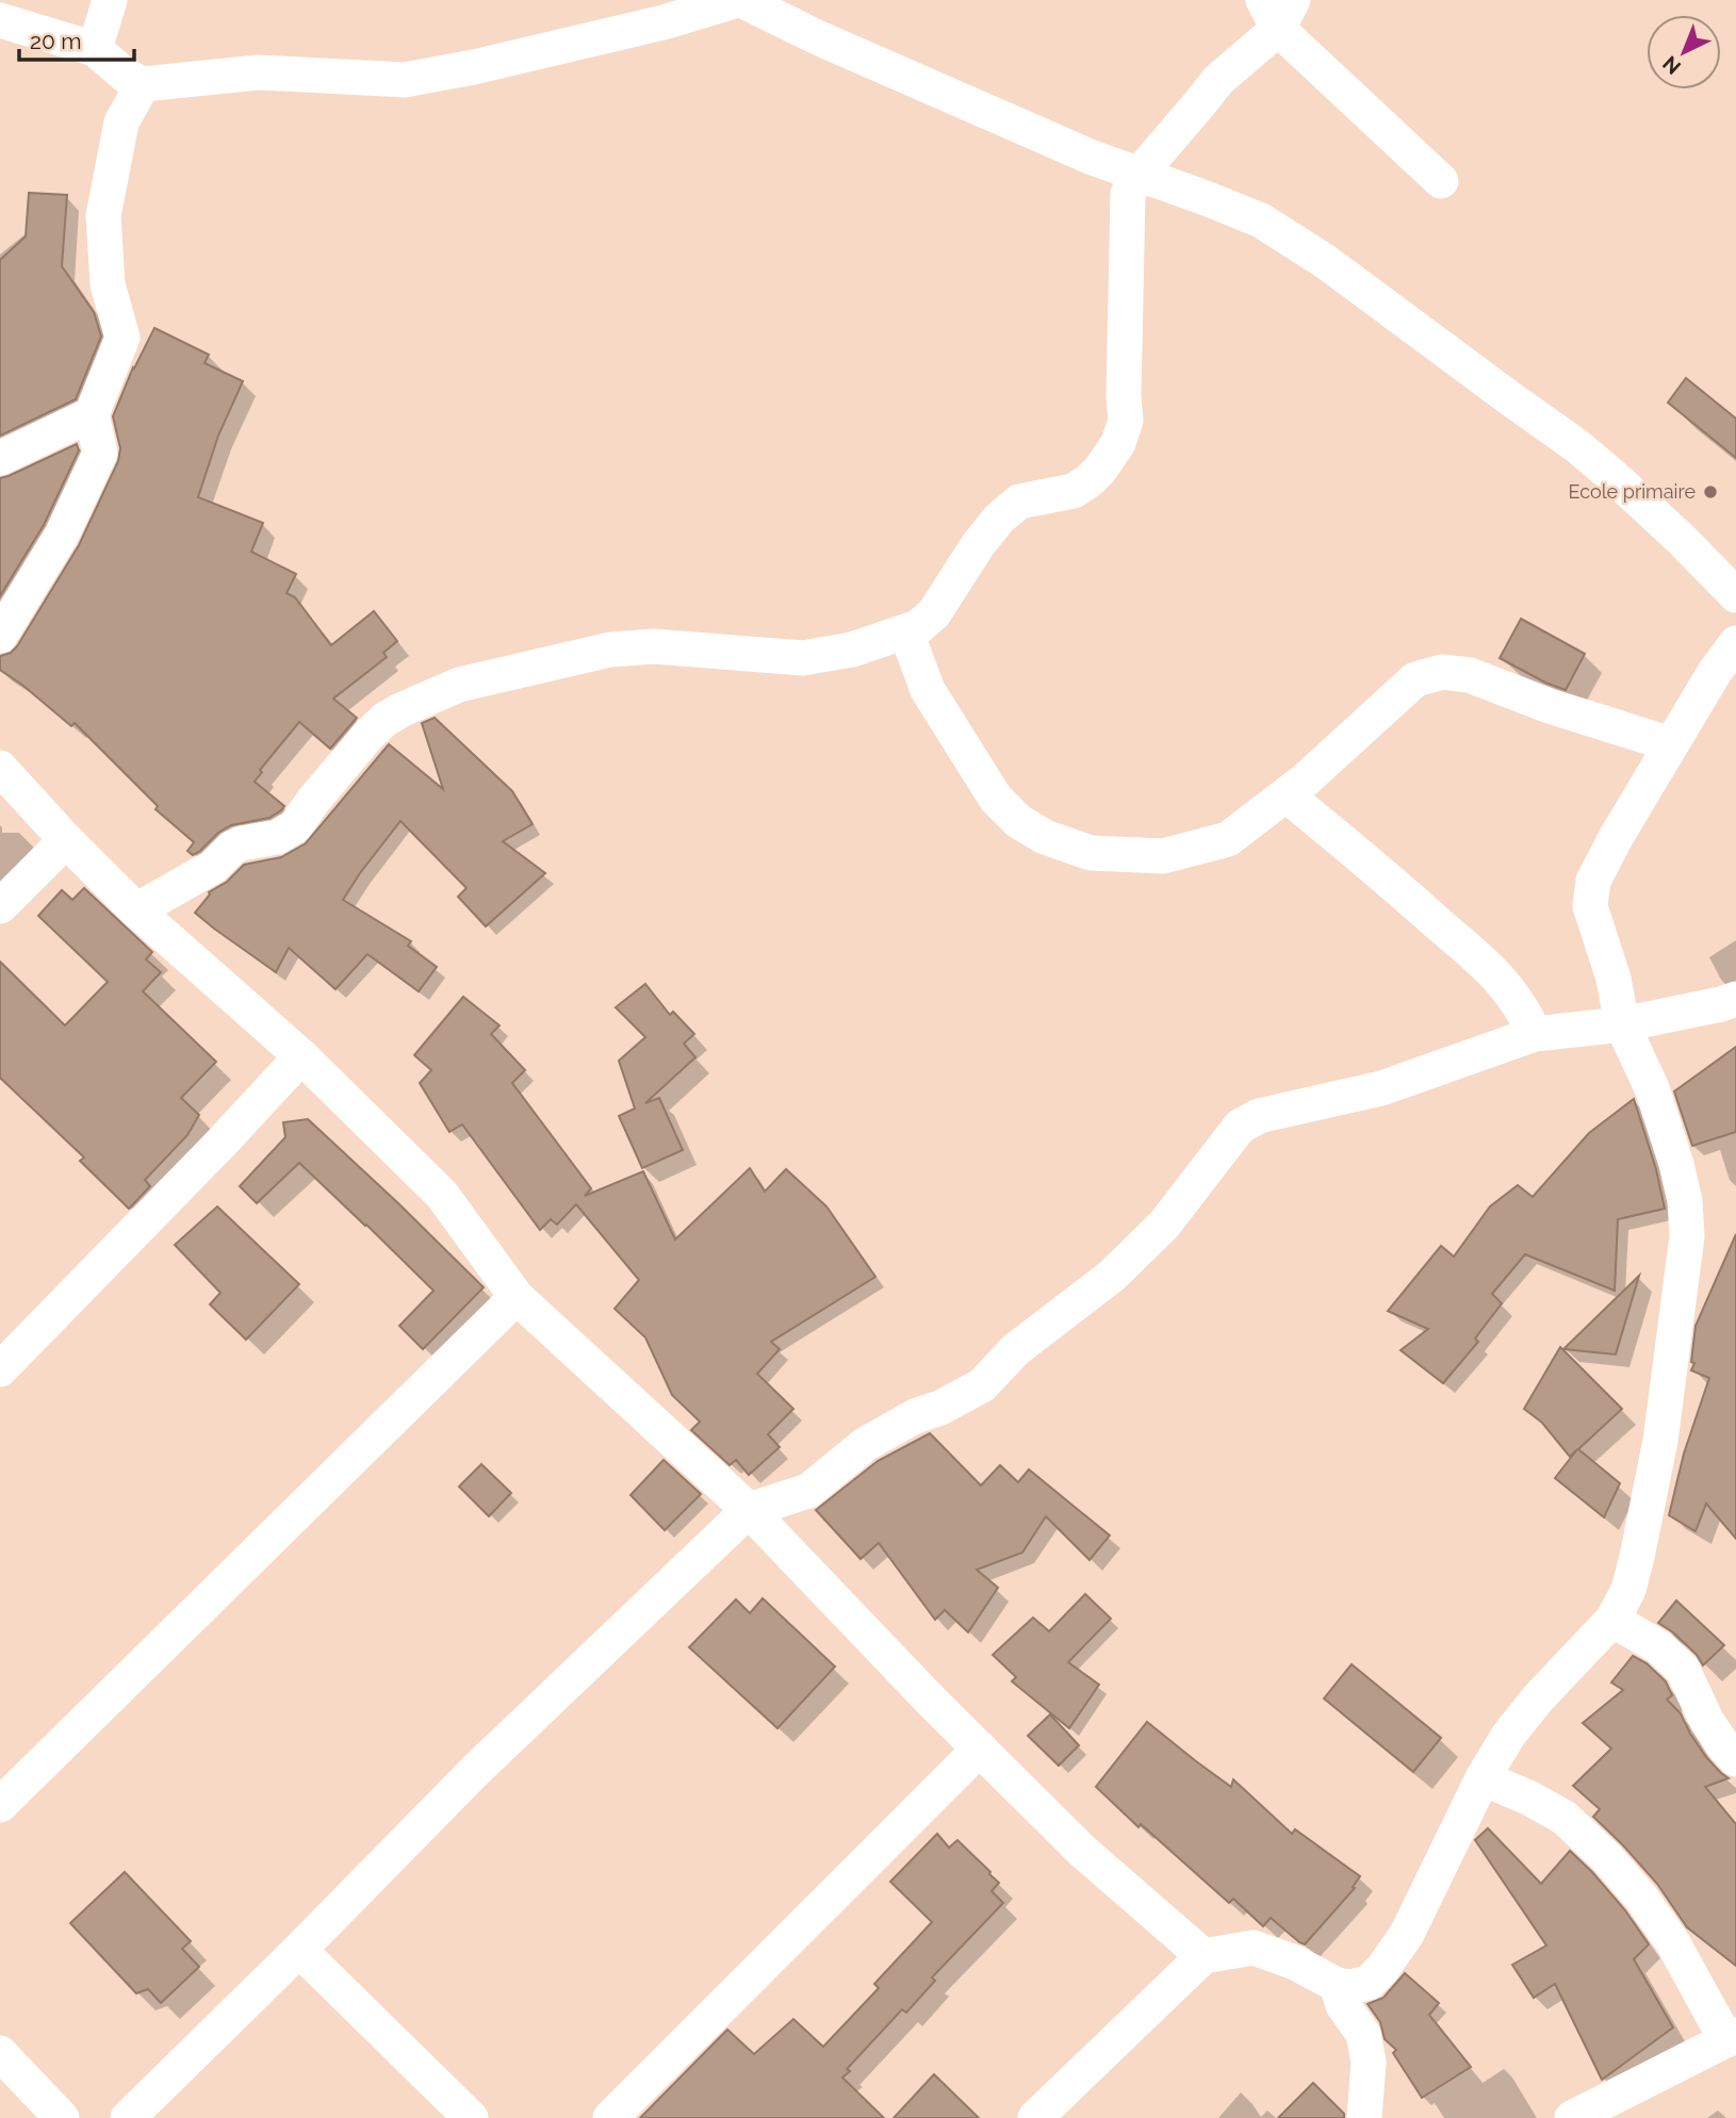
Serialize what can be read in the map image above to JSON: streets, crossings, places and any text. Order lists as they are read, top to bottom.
{
  "places": ["Ecole primaire"],
  "scale_bar": "20 m",
  "north": "bottom left"
}
